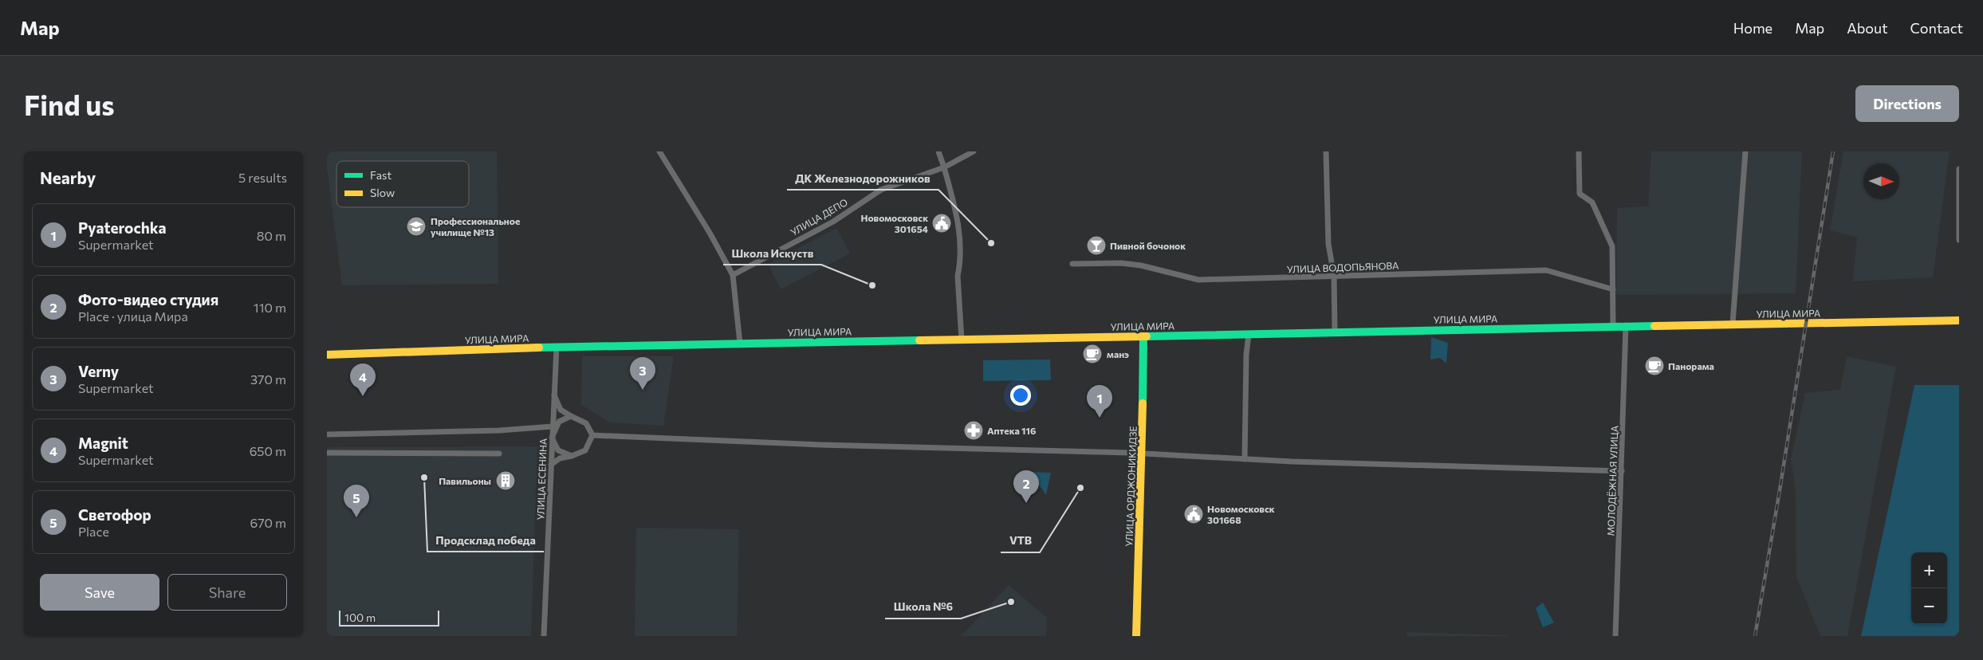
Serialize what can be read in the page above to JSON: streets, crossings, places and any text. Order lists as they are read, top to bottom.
{
  "streets": {
    "main road": ["УЛИЦА МИРА", "УЛИЦА ОРДЖОНИКИДЗЕ"],
    "street": [
      "УЛИЦА ДЕПО",
      "УЛИЦА ВОДОПЬЯНОВА",
      "УЛИЦА ЕСЕНИНА",
      "МОЛОДЁЖНАЯ УЛИЦА"
    ]
  },
  "crossings": [
    ["УЛИЦА МИРА", "УЛИЦА ЕСЕНИНА"],
    ["УЛИЦА МИРА", "МОЛОДЁЖНАЯ УЛИЦА"],
    ["УЛИЦА МИРА", "УЛИЦА ОРДЖОНИКИДЗЕ"]
  ],
  "places": {
    "public building": ["Новомосковск 301654", "Новомосковск 301668"],
    "school or university": ["Профессиональное училище №13"],
    "other": [
      "ДК Железнодорожников",
      "Школа Искуств",
      "Продсклад победа",
      "VTB",
      "Школа №6"
    ],
    "bar": ["Пивной бочонок"],
    "cafe": ["манэ", "Панорама"],
    "pharmacy": ["Аптека 116"],
    "building": ["Павильоны"]
  },
  "legend": ["Fast", "Slow"],
  "scale_bar": "100 m",
  "north": "right",
  "page": {
    "header": "Map",
    "nav": [
      "Home",
      "Map",
      "About",
      "Contact"
    ],
    "buttons": [
      "Directions",
      ["Save", "Share"]
    ],
    "title": "Find us",
    "heading": ["Nearby", "5 results"],
    "list": [
      {
        "mark": "1",
        "name": "Pyaterochka",
        "note": "Supermarket",
        "value": "80 m"
      },
      {
        "mark": "2",
        "name": "Фото-видео студия",
        "note": "Place · улица Мира",
        "value": "110 m"
      },
      {
        "mark": "3",
        "name": "Verny",
        "note": "Supermarket",
        "value": "370 m"
      },
      {
        "mark": "4",
        "name": "Magnit",
        "note": "Supermarket",
        "value": "650 m"
      },
      {
        "mark": "5",
        "name": "Светофор",
        "note": "Place",
        "value": "670 m"
      }
    ],
    "pins": [
      "3",
      "4",
      "1",
      "2",
      "5"
    ],
    "map_buttons": ["+", "−"],
    "scale": "100 m"
  }
}
